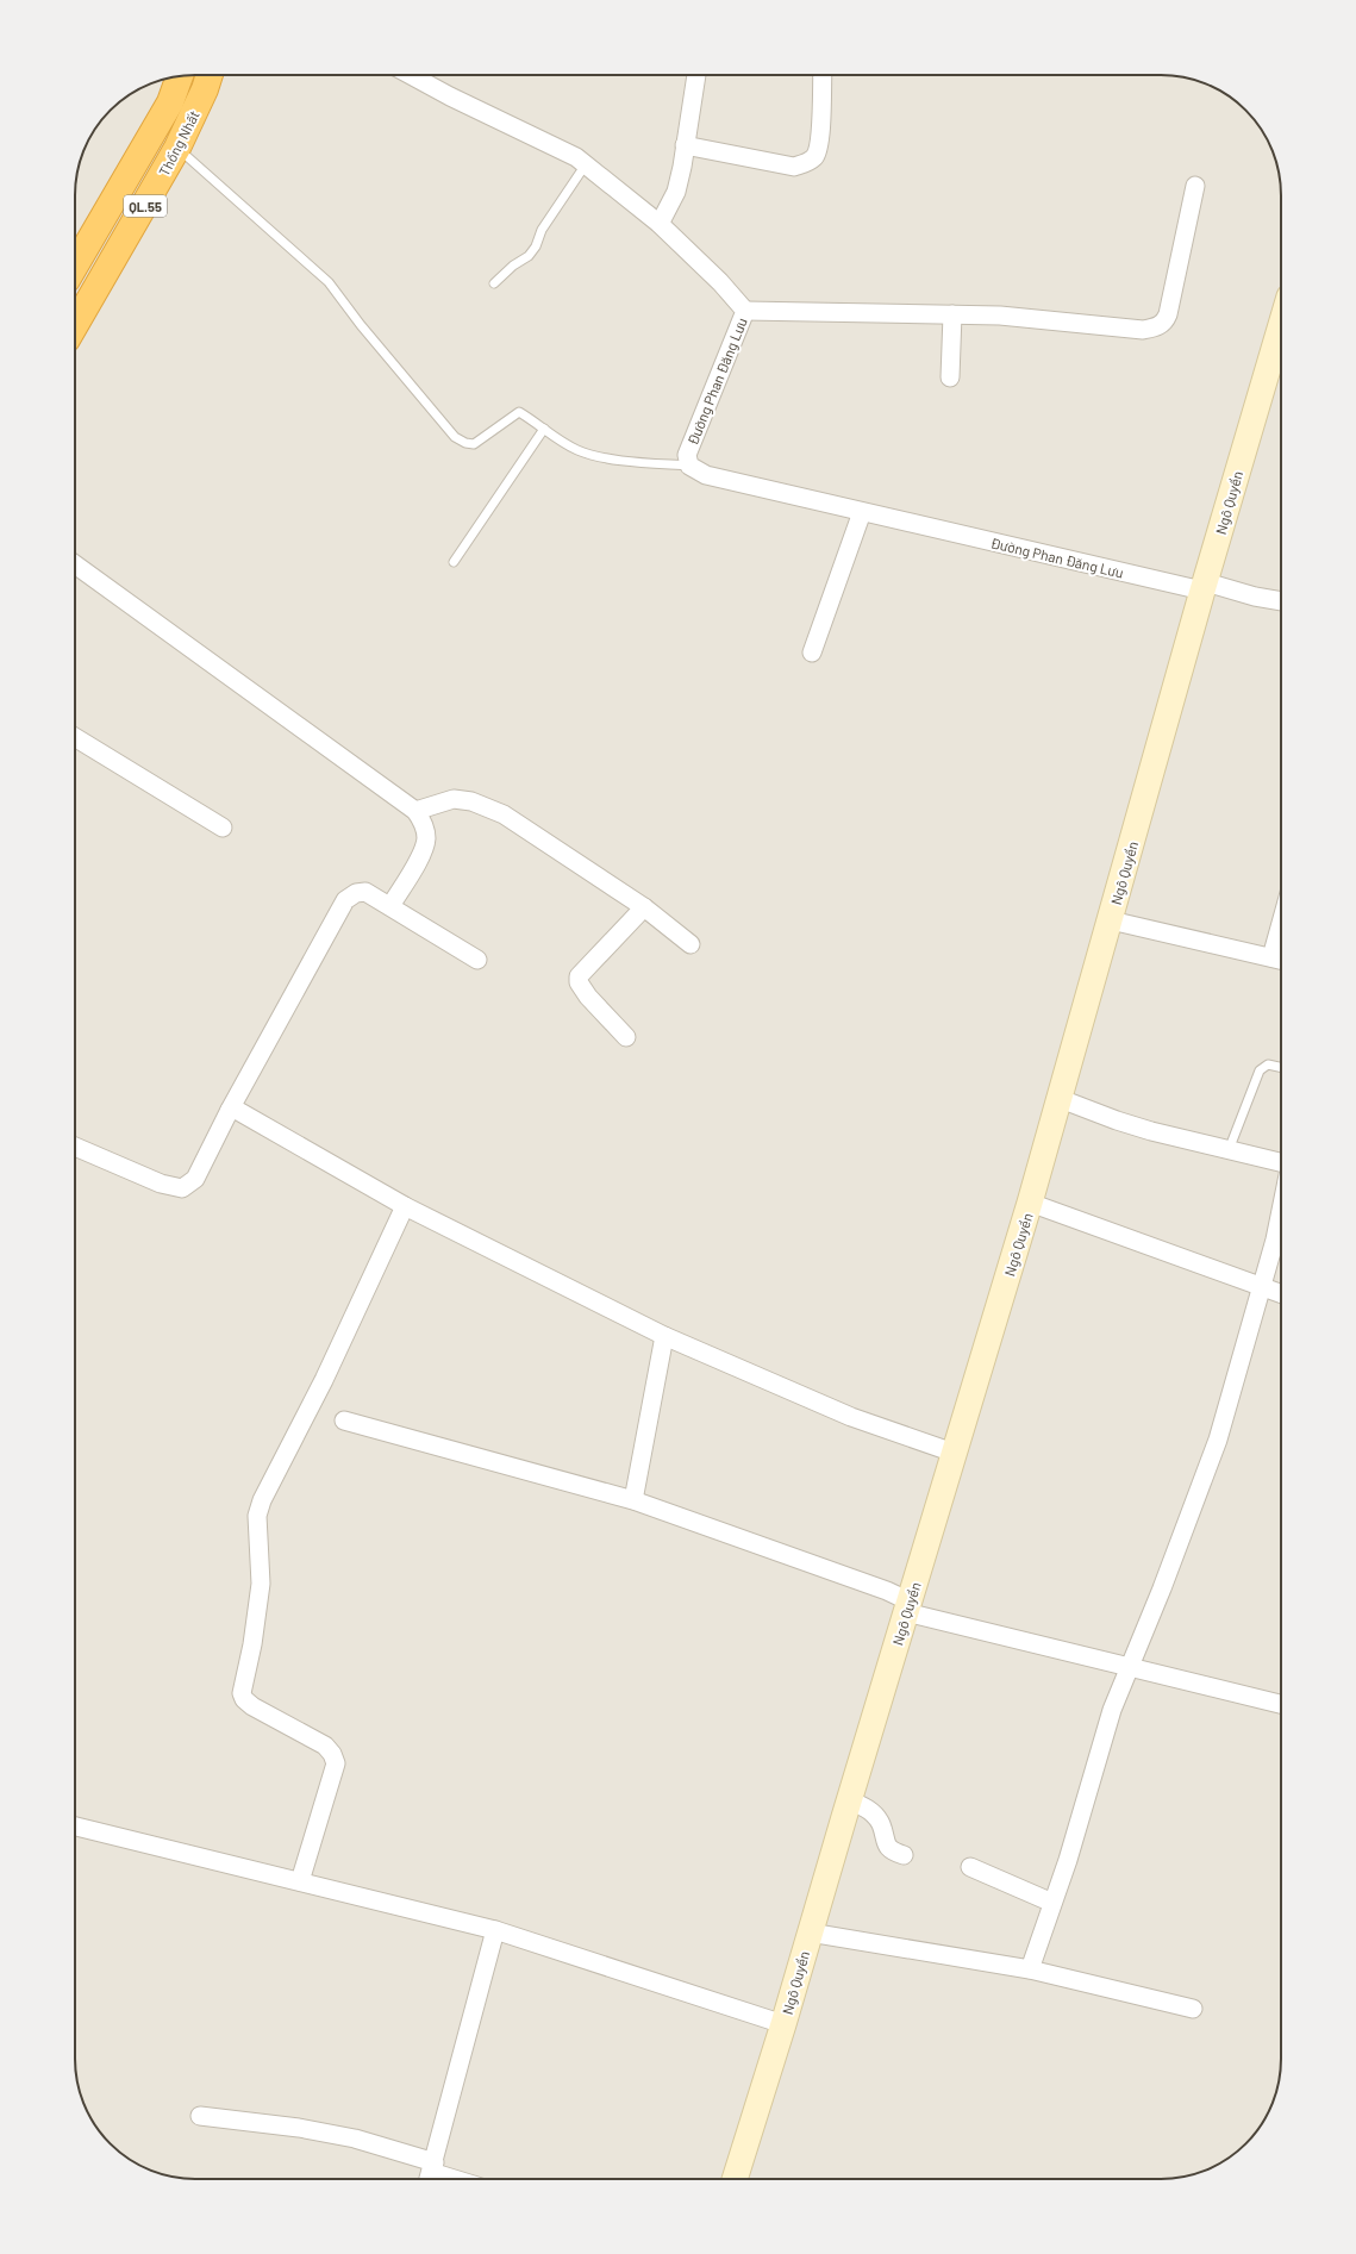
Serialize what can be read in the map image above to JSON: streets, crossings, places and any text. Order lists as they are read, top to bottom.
{
  "streets": {
    "highway": ["Thống Nhất", "QL.55"],
    "street": ["Đường Phan Đăng Lưu", "Ngô Quyền"]
  },
  "crossings": [
    ["Đường Phan Đăng Lưu", "Ngô Quyền"]
  ]
}
